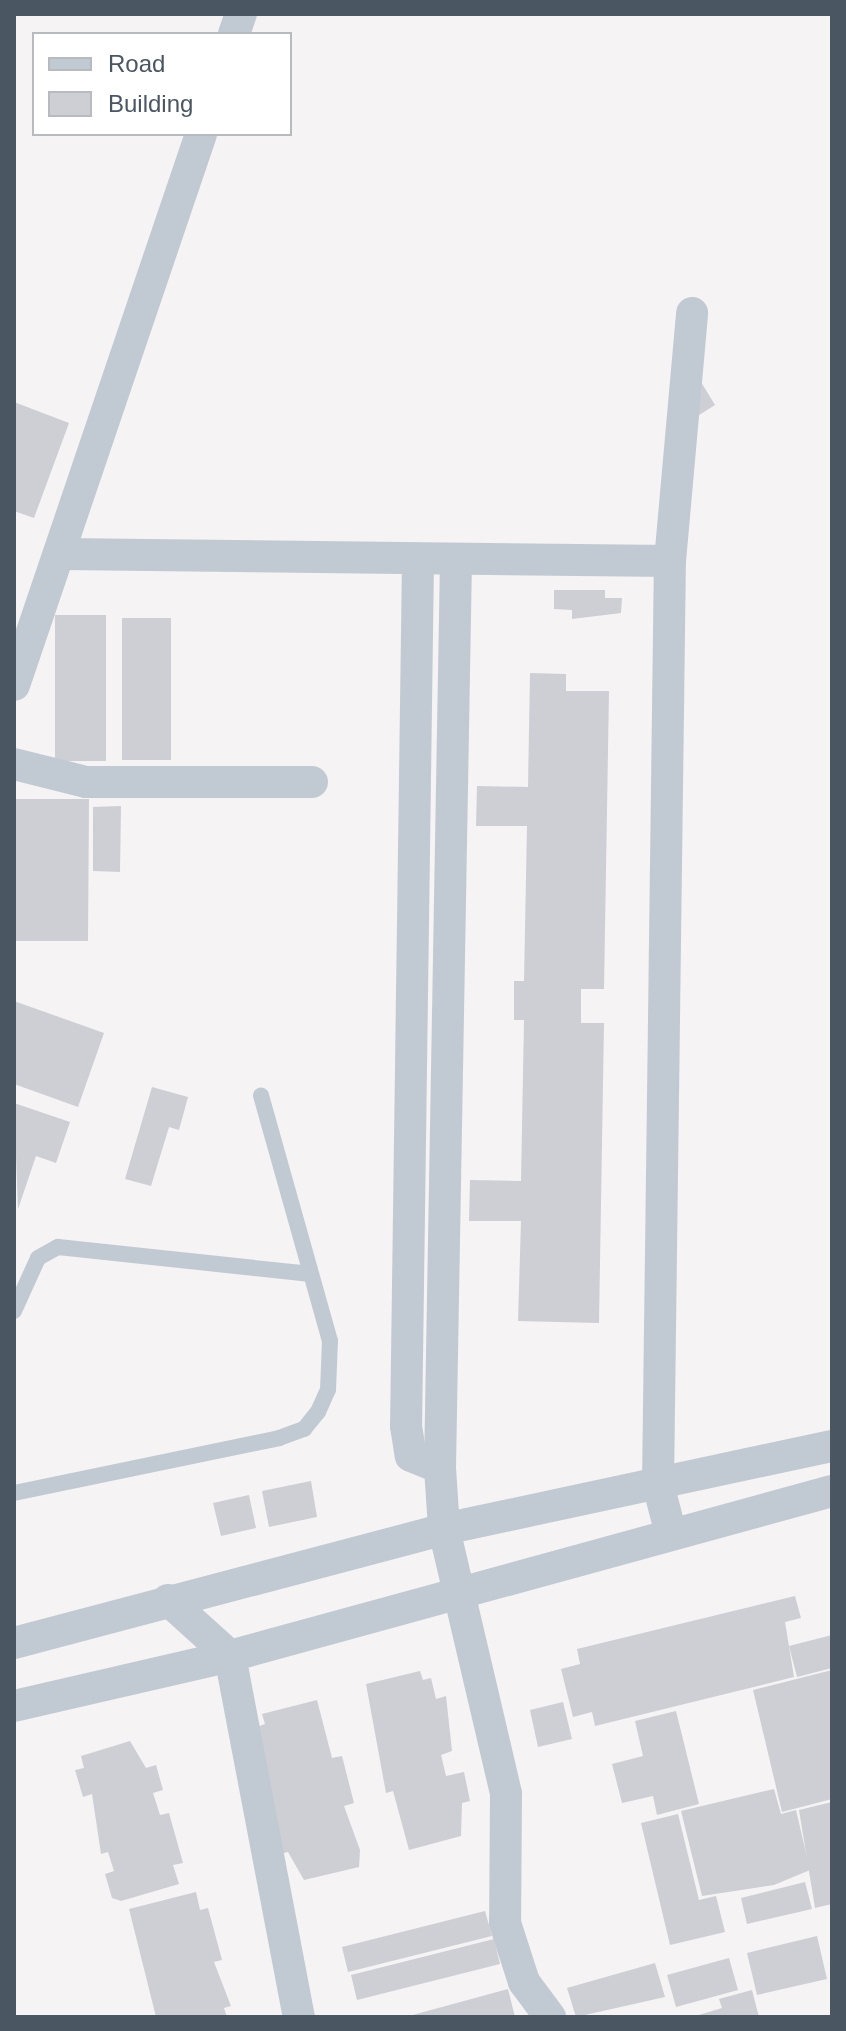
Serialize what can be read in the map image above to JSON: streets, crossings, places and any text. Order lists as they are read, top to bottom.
{
  "legend": ["Road", "Building"]
}
